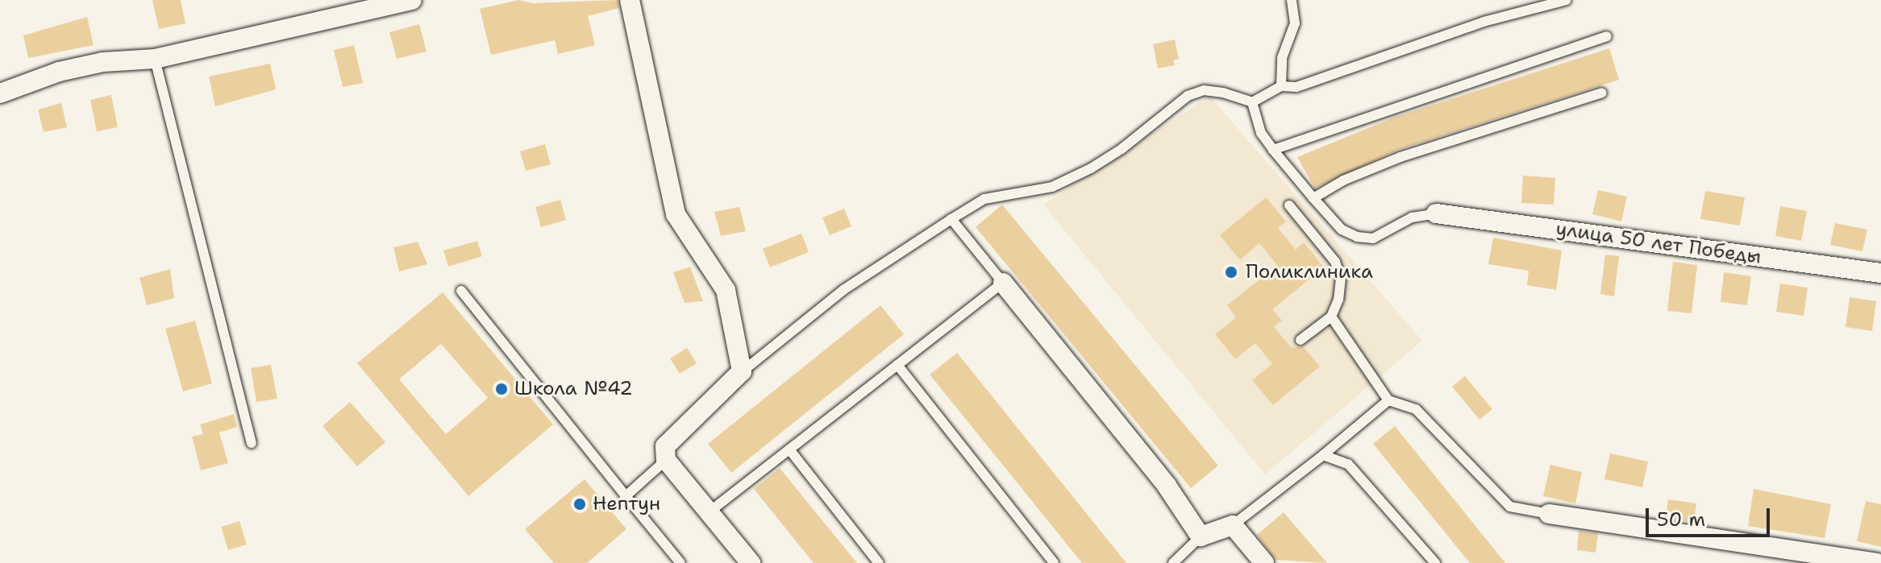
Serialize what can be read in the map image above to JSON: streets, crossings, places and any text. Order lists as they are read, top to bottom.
{
  "streets": {
    "street": ["улица 50 лет Победы"]
  },
  "places": ["Поликлиника", "Школа №42", "Нептун"],
  "scale_bar": "50 m"
}
